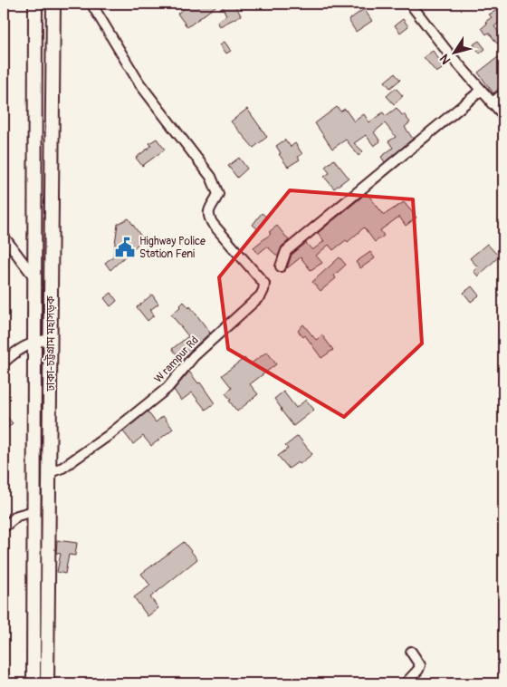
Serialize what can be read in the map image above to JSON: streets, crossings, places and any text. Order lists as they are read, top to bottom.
{
  "streets": {
    "highway": ["ঢাকা-চট্টগ্রাম মহাসড়ক"],
    "street": ["W rampur Rd"]
  },
  "crossings": [
    ["ঢাকা-চট্টগ্রাম মহাসড়ক", "W rampur Rd"]
  ],
  "places": {
    "public building": ["Highway Police Station Feni"]
  },
  "north": "bottom left"
}
